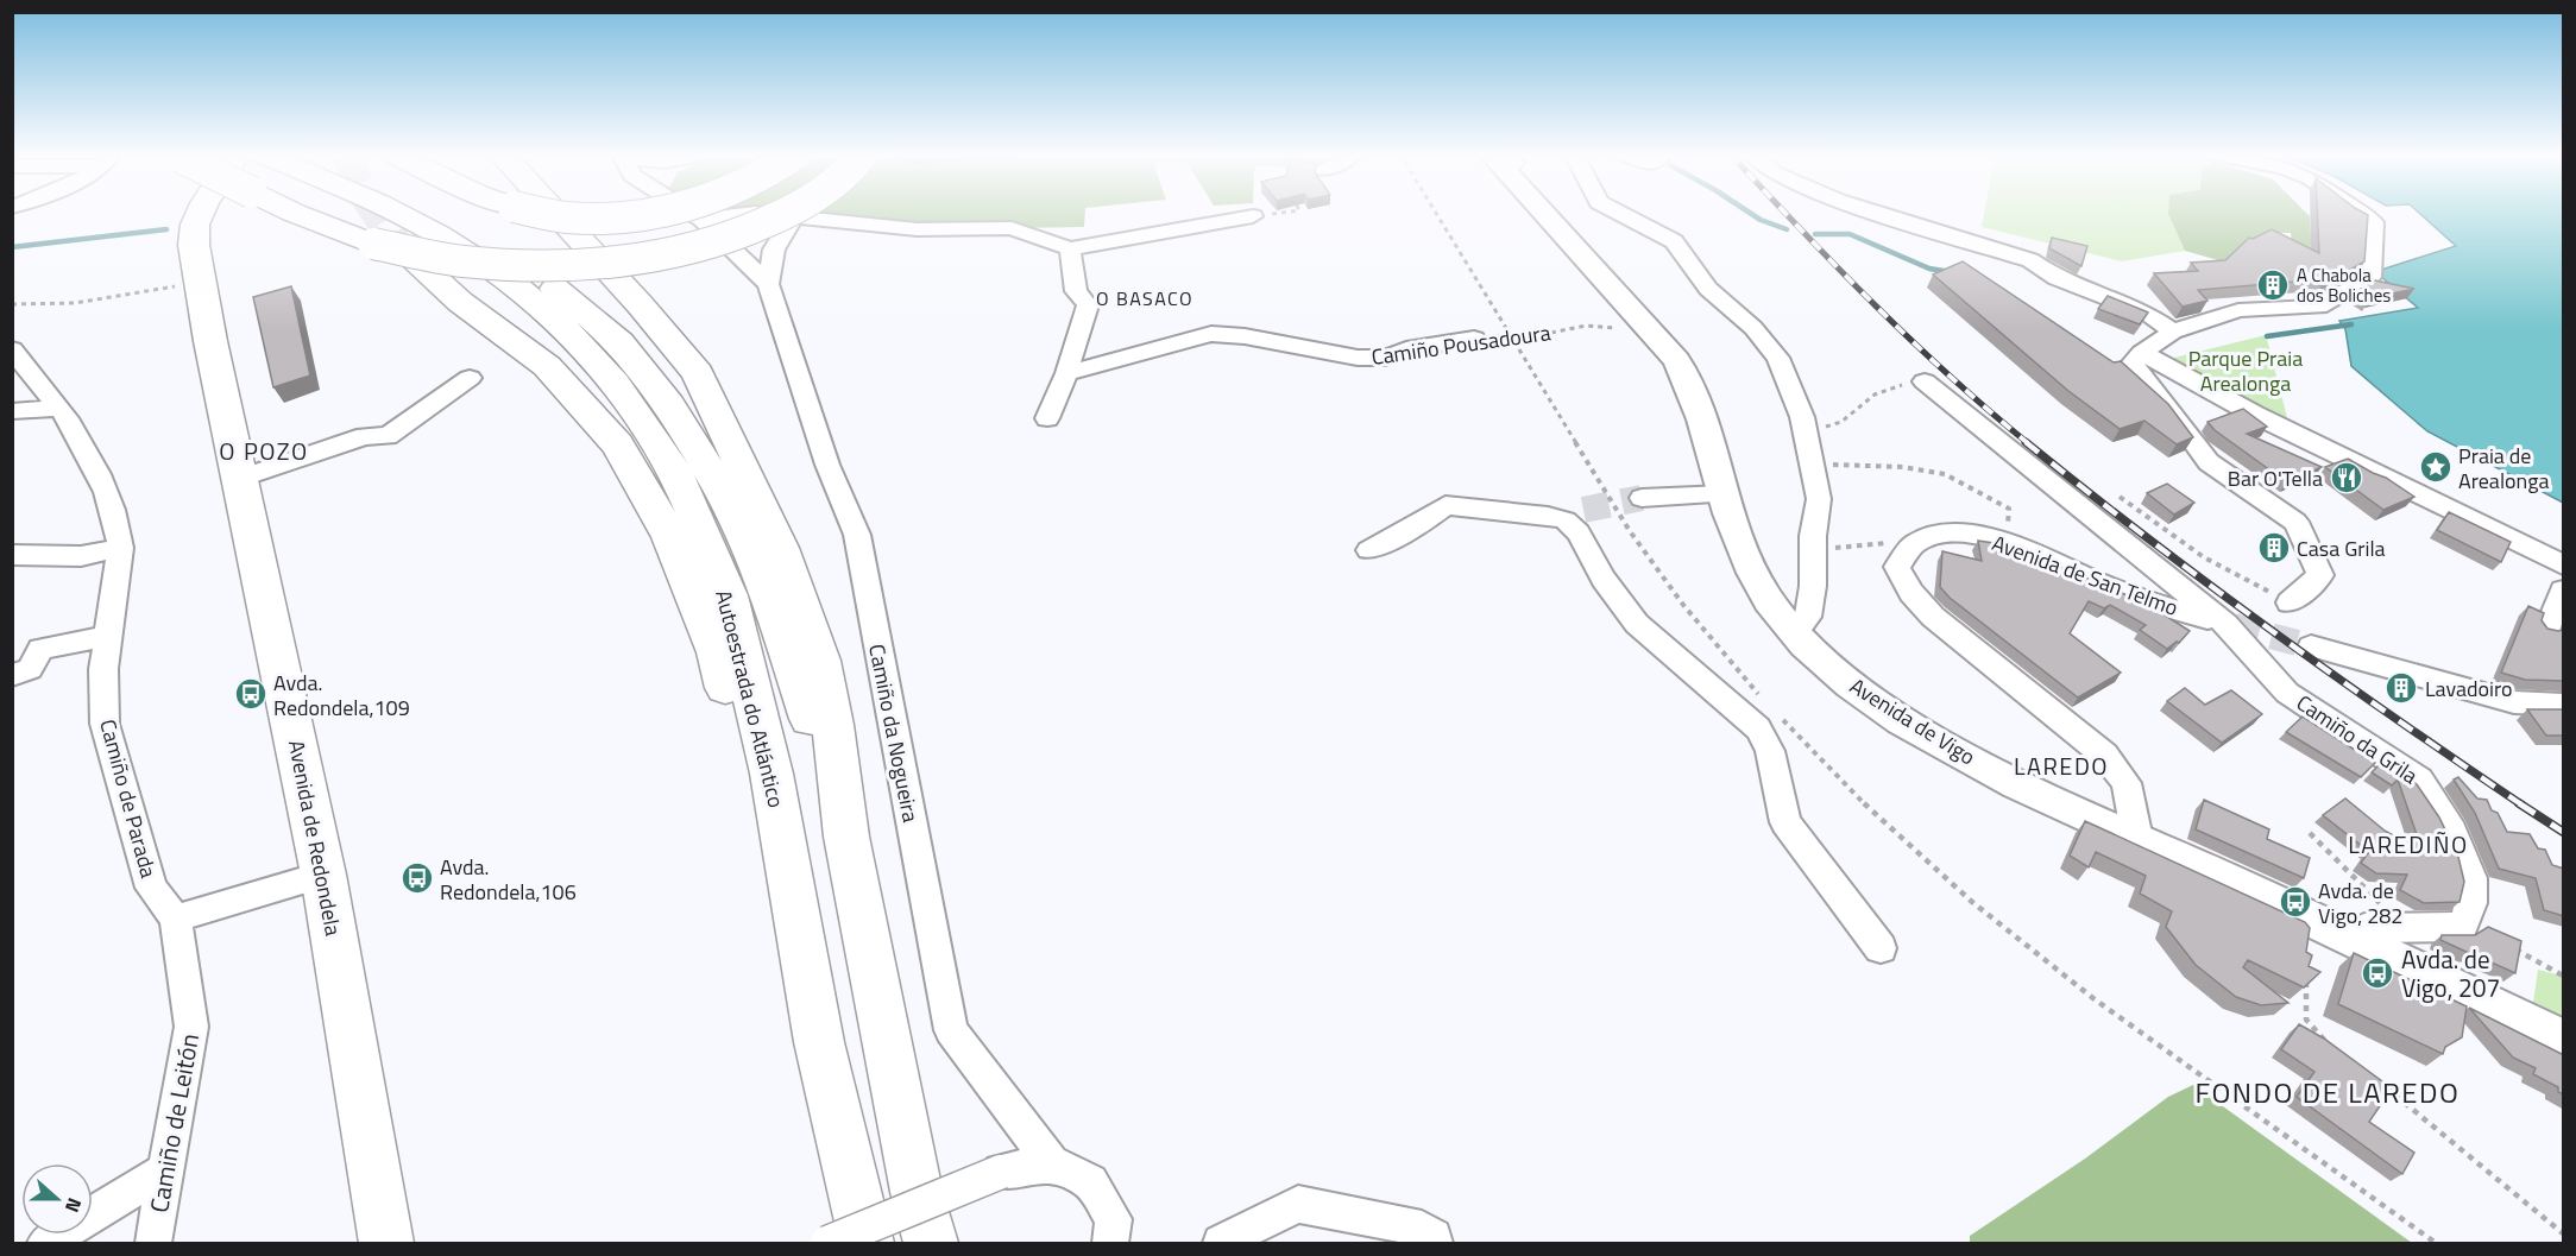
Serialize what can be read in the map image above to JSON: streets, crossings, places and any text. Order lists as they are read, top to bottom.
{
  "streets": {
    "highway": ["Autoestrada do Atlántico", "Avenida de Redondela"],
    "main road": ["Avenida de Vigo"],
    "street": [
      "Camiño Pousadoura",
      "Avenida de San Telmo",
      "Camiño da Nogueira",
      "Camiño da Grila",
      "Camiño de Parada",
      "Camiño de Leitón"
    ]
  },
  "crossings": [
    ["Camiño Pousadoura", "Avenida de Vigo"],
    ["Avenida de San Telmo", "Avenida de Vigo"],
    ["Avenida de San Telmo", "Camiño da Grila"],
    ["Avenida de Vigo", "Camiño da Grila"],
    ["Camiño de Parada", "Camiño de Leitón"]
  ],
  "districts": [
    "O BASACO",
    "O POZO",
    "LAREDO",
    "LAREDIÑO",
    "FONDO DE LAREDO"
  ],
  "parks": ["Parque Praia Arealonga"],
  "places": {
    "building": ["A Chabola dos Boliches", "Casa Grila", "Lavadoiro"],
    "place": ["Praia de Arealonga"],
    "restaurant": ["Bar O'Tella"],
    "bus stop": [
      "Avda. Redondela,109",
      "Avda. Redondela,106",
      "Avda. de Vigo, 282",
      "Avda. de Vigo, 207"
    ]
  },
  "north": "right"
}
